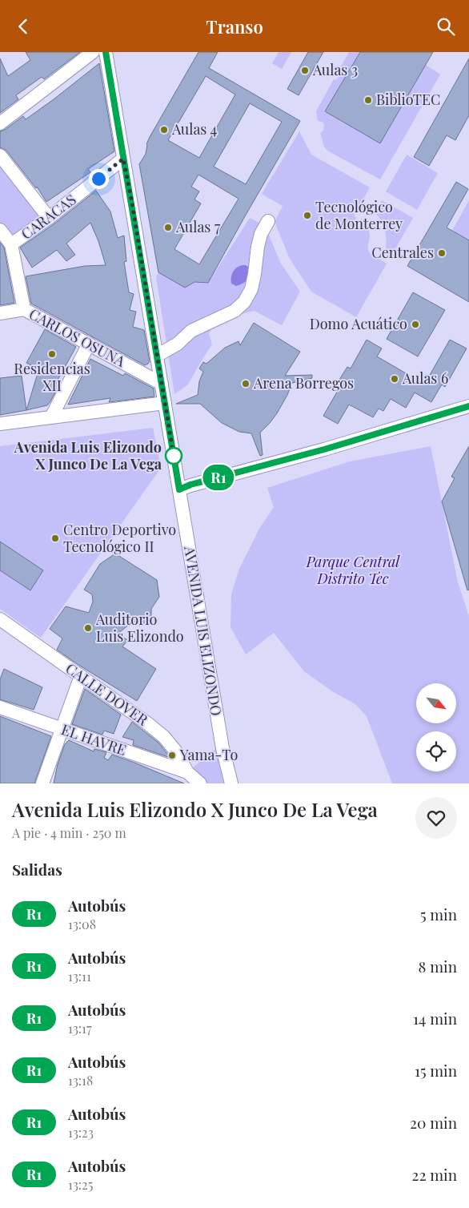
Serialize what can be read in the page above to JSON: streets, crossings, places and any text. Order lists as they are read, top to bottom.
{
  "streets": {
    "street": [
      "CARACAS",
      "CARLOS OSUNA",
      "AVENIDA LUIS ELIZONDO",
      "CALLE DOVER",
      "EL HAVRE"
    ]
  },
  "crossings": [
    ["CARACAS", "CARLOS OSUNA"],
    ["CARACAS", "AVENIDA LUIS ELIZONDO"],
    ["CARLOS OSUNA", "AVENIDA LUIS ELIZONDO"],
    ["CALLE DOVER", "EL HAVRE"]
  ],
  "parks": ["Parque Central Distrito Tec"],
  "places": [
    "Aulas 3",
    "BiblioTEC",
    "Aulas 4",
    "Tecnológico de Monterrey",
    "Aulas 7",
    "Centrales",
    "Domo Acuático",
    "Residencias XII",
    "Aulas 6",
    "Arena Borregos",
    "Avenida Luis Elizondo X Junco De La Vega",
    "Centro Deportivo Tecnológico II",
    "Auditorio Luis Elizondo",
    "Yama-To"
  ],
  "lines": ["bus line R1"],
  "north": "bottom right",
  "page": {
    "header": "Transo",
    "on_map": "R1",
    "heading": [
      ["Avenida Luis Elizondo X Junco De La Vega", "A pie · 4 min · 250 m"],
      "Salidas"
    ],
    "list": [
      {
        "mark": "R1",
        "name": "Autobús",
        "note": "13:08",
        "value": "5 min"
      },
      {
        "mark": "R1",
        "name": "Autobús",
        "note": "13:11",
        "value": "8 min"
      },
      {
        "mark": "R1",
        "name": "Autobús",
        "note": "13:17",
        "value": "14 min"
      },
      {
        "mark": "R1",
        "name": "Autobús",
        "note": "13:18",
        "value": "15 min"
      },
      {
        "mark": "R1",
        "name": "Autobús",
        "note": "13:23",
        "value": "20 min"
      },
      {
        "mark": "R1",
        "name": "Autobús",
        "note": "13:25",
        "value": "22 min"
      }
    ]
  }
}
